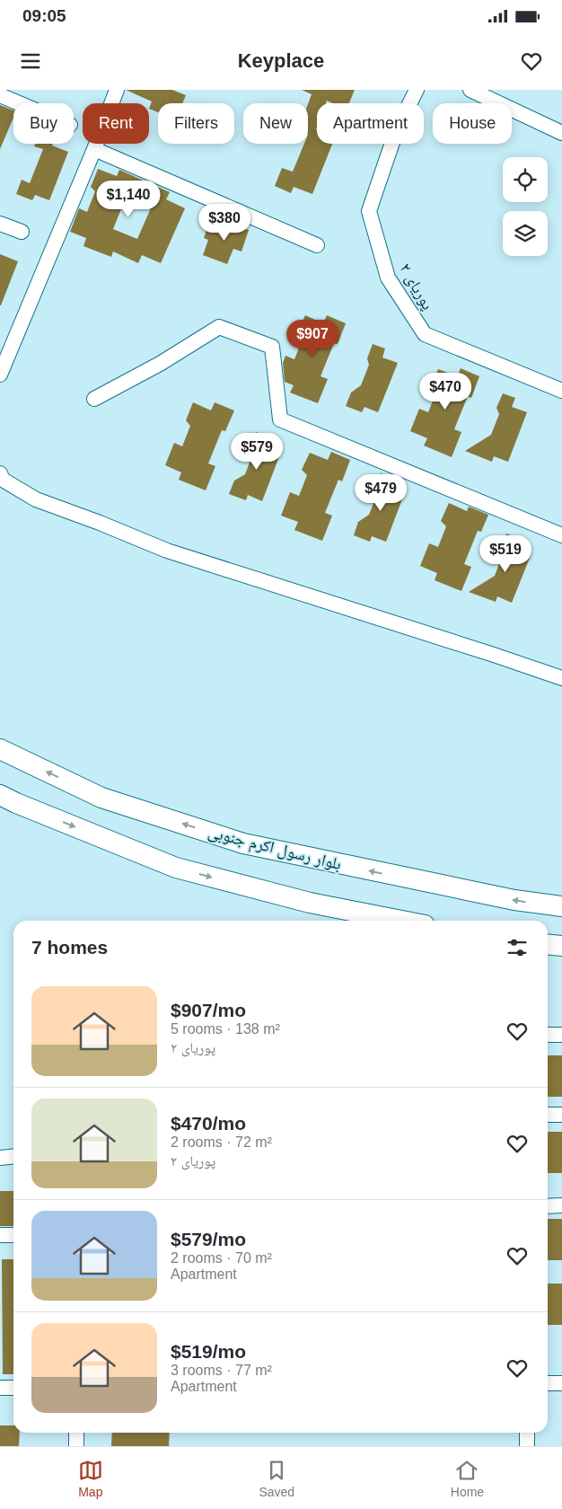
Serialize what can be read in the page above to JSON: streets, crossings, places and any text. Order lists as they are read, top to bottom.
{
  "streets": {
    "main road": ["بلوار رسول اکرم جنوبی"],
    "street": ["پوریای ۲"]
  },
  "page": {
    "status": "09:05",
    "header": "Keyplace",
    "chip": [
      "Buy",
      "Rent",
      "Filters",
      "New",
      "Apartment",
      "House"
    ],
    "price": [
      "$1,140",
      "$380",
      "$907",
      "$470",
      "$579",
      "$479",
      "$519"
    ],
    "heading": "7 homes",
    "list": [
      {
        "name": "$907/mo",
        "note": "5 rooms · 138 m² · پوریای ۲"
      },
      {
        "name": "$470/mo",
        "note": "2 rooms · 72 m² · پوریای ۲"
      },
      {
        "name": "$579/mo",
        "note": "2 rooms · 70 m² · Apartment"
      },
      {
        "name": "$519/mo",
        "note": "3 rooms · 77 m² · Apartment"
      }
    ],
    "tabs": ["Map", "Saved", "Home"]
  }
}
